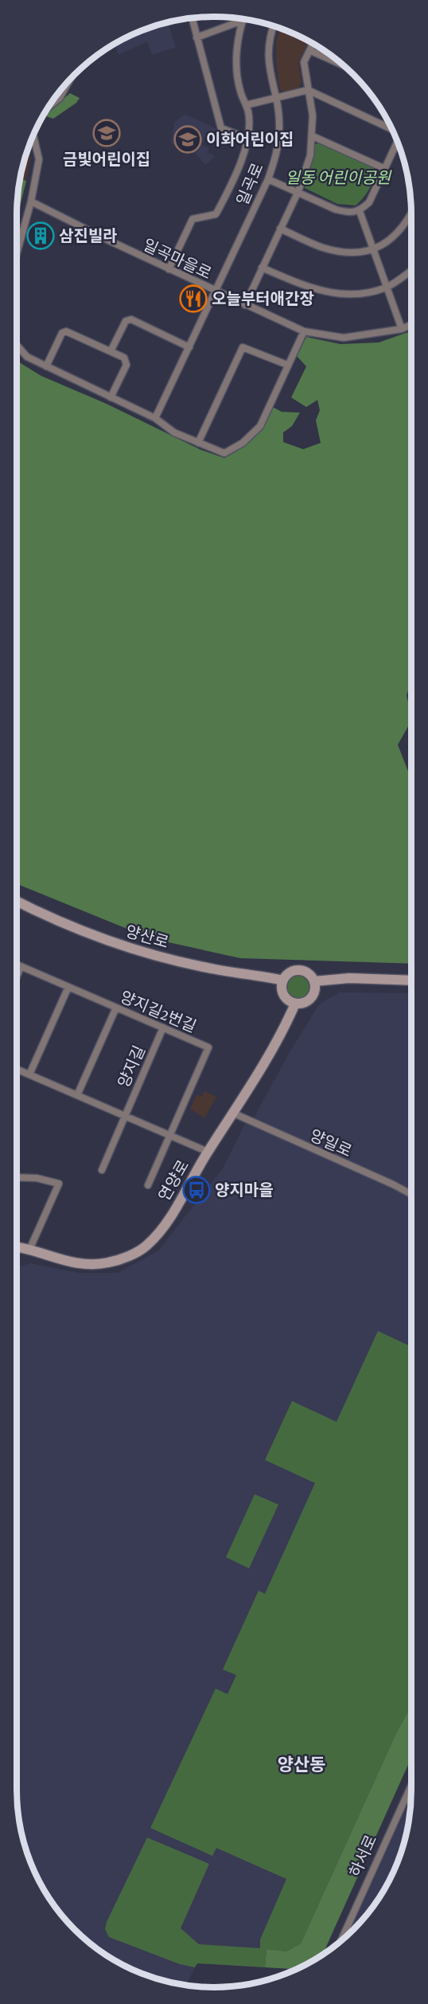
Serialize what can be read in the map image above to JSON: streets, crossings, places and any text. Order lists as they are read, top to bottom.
{
  "streets": {
    "street": [
      "일곡로",
      "일곡마을로",
      "양산로",
      "양지길2번길",
      "양지길",
      "양일로",
      "연양로",
      "하서로"
    ]
  },
  "crossings": [
    ["일곡로", "일곡마을로"],
    ["양산로", "연양로"],
    ["양지길2번길", "양지길"],
    ["양일로", "연양로"]
  ],
  "districts": ["양산동"],
  "parks": ["일동 어린이공원"],
  "places": {
    "school or university": ["금빛어린이집", "이화어린이집"],
    "building": ["삼진빌라"],
    "restaurant": ["오늘부터애간장"],
    "bus stop": ["양지마을"]
  }
}
